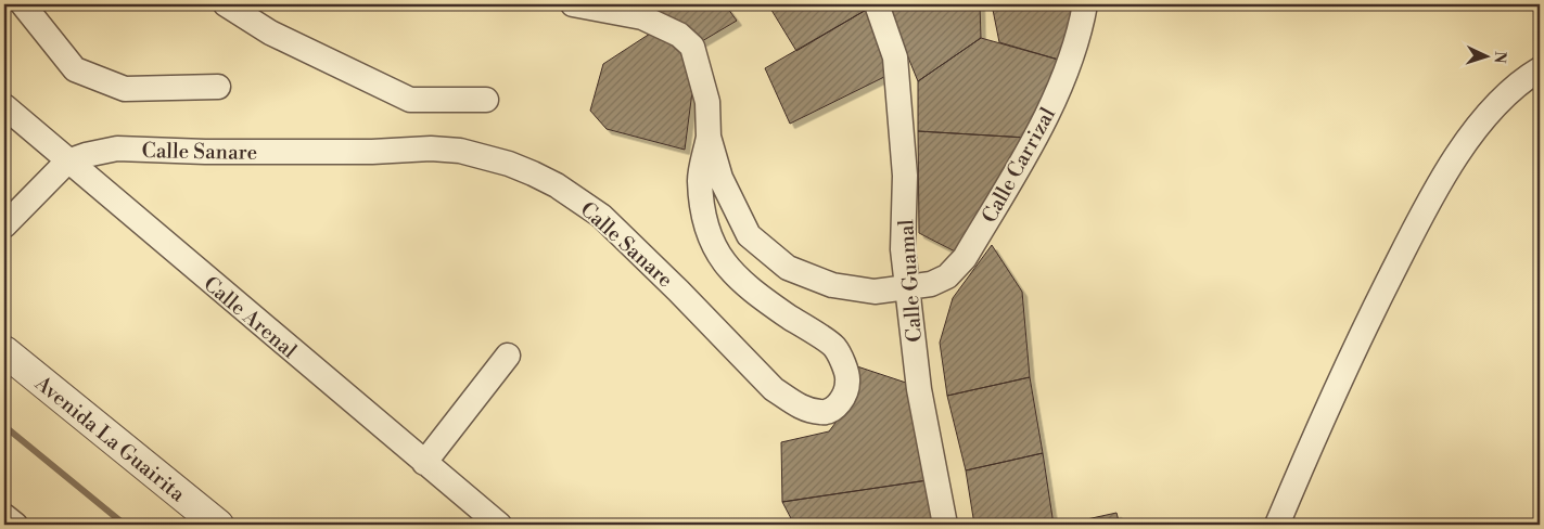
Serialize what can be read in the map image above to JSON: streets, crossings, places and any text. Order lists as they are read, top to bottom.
{
  "streets": {
    "street": [
      "Calle Sanare",
      "Calle Carrizal",
      "Calle Guamal",
      "Calle Arenal",
      "Avenida La Guairita"
    ]
  },
  "crossings": [
    ["Calle Sanare", "Calle Carrizal"],
    ["Calle Sanare", "Calle Arenal"],
    ["Calle Carrizal", "Calle Guamal"]
  ],
  "north": "right"
}
